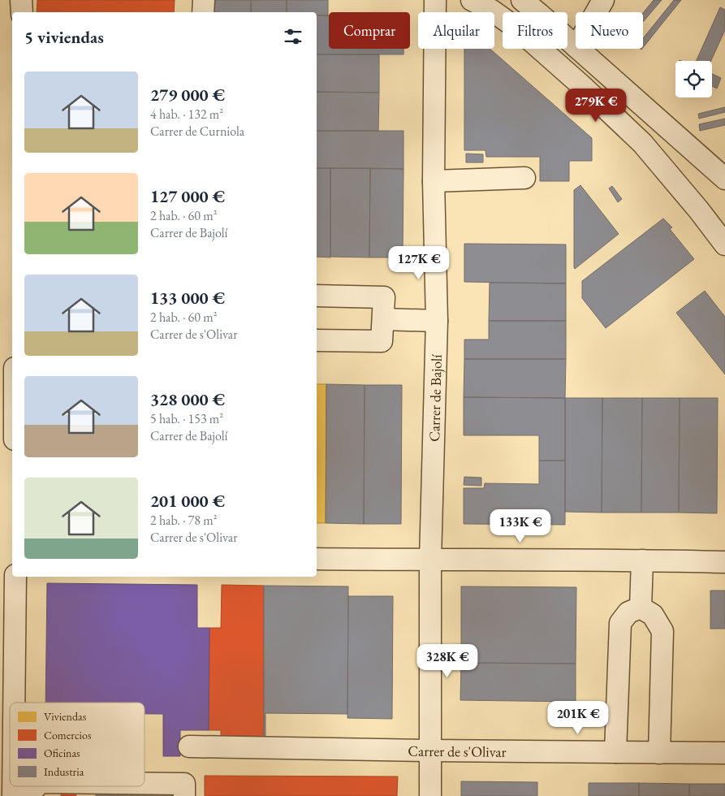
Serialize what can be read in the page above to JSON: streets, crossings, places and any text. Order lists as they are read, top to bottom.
{
  "streets": {
    "street": ["Carrer de Bajolí", "Carrer de s'Olivar"]
  },
  "crossings": [
    ["Carrer de Bajolí", "Carrer de s'Olivar"]
  ],
  "legend": [
    "Viviendas",
    "Comercios",
    "Oficinas",
    "Industria"
  ],
  "page": {
    "chip": [
      "Comprar",
      "Alquilar",
      "Filtros",
      "Nuevo"
    ],
    "heading": "5 viviendas",
    "list": [
      {
        "name": "279 000 €",
        "note": "4 hab. · 132 m² · Carrer de Curniola"
      },
      {
        "name": "127 000 €",
        "note": "2 hab. · 60 m² · Carrer de Bajolí"
      },
      {
        "name": "133 000 €",
        "note": "2 hab. · 60 m² · Carrer de s'Olivar"
      },
      {
        "name": "328 000 €",
        "note": "5 hab. · 153 m² · Carrer de Bajolí"
      },
      {
        "name": "201 000 €",
        "note": "2 hab. · 78 m² · Carrer de s'Olivar"
      }
    ],
    "price": [
      "279K €",
      "127K €",
      "133K €",
      "328K €",
      "201K €"
    ]
  }
}
